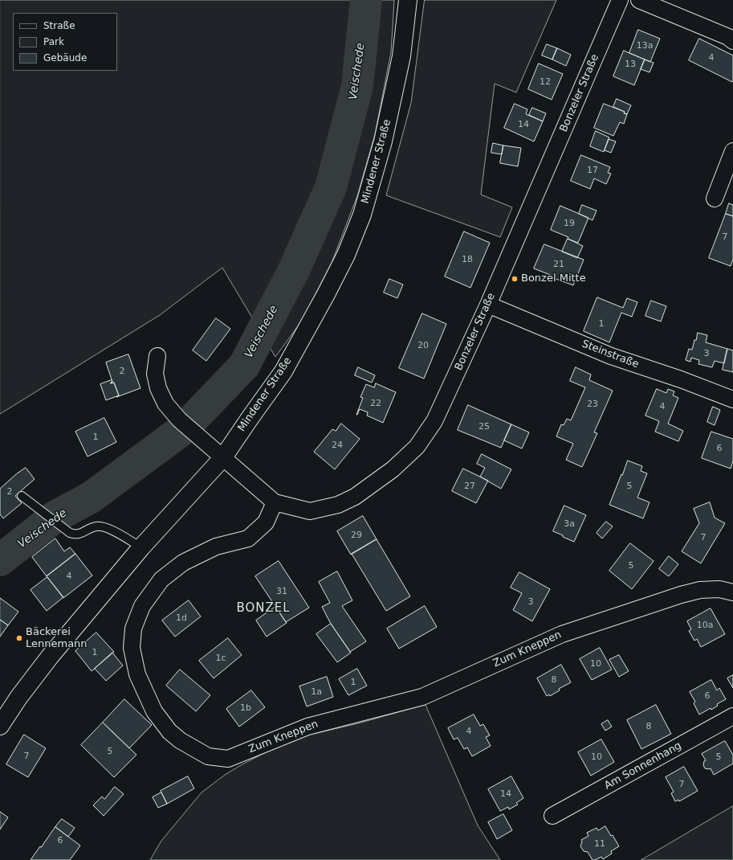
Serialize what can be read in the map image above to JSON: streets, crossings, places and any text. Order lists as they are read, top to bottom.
{
  "streets": {
    "main road": ["Mindener Straße"],
    "street": [
      "Bonzeler Straße",
      "Steinstraße",
      "Zum Kneppen",
      "Am Sonnenhang"
    ]
  },
  "crossings": [
    ["Bonzeler Straße", "Mindener Straße"],
    ["Bonzeler Straße", "Steinstraße"],
    ["Bonzeler Straße", "Zum Kneppen"]
  ],
  "districts": ["BONZEL"],
  "water": ["Veischede"],
  "places": ["Bonzel Mitte", "Bäckerei Lennemann"],
  "house_numbers": [
    "13a",
    "4",
    "13",
    "12",
    "14",
    "17",
    "19",
    "7",
    "18",
    "21",
    "1",
    "20",
    "3",
    "2",
    "22",
    "23",
    "4",
    "25",
    "1",
    "24",
    "6",
    "27",
    "5",
    "2",
    "3a",
    "29",
    "7",
    "5",
    "4",
    "31",
    "3",
    "1d",
    "10a",
    "1",
    "1c",
    "10",
    "8",
    "1",
    "1a",
    "6",
    "1b",
    "8",
    "4",
    "5",
    "7",
    "10",
    "5",
    "7",
    "14",
    "6",
    "11"
  ],
  "legend": ["Straße", "Park", "Gebäude"]
}
